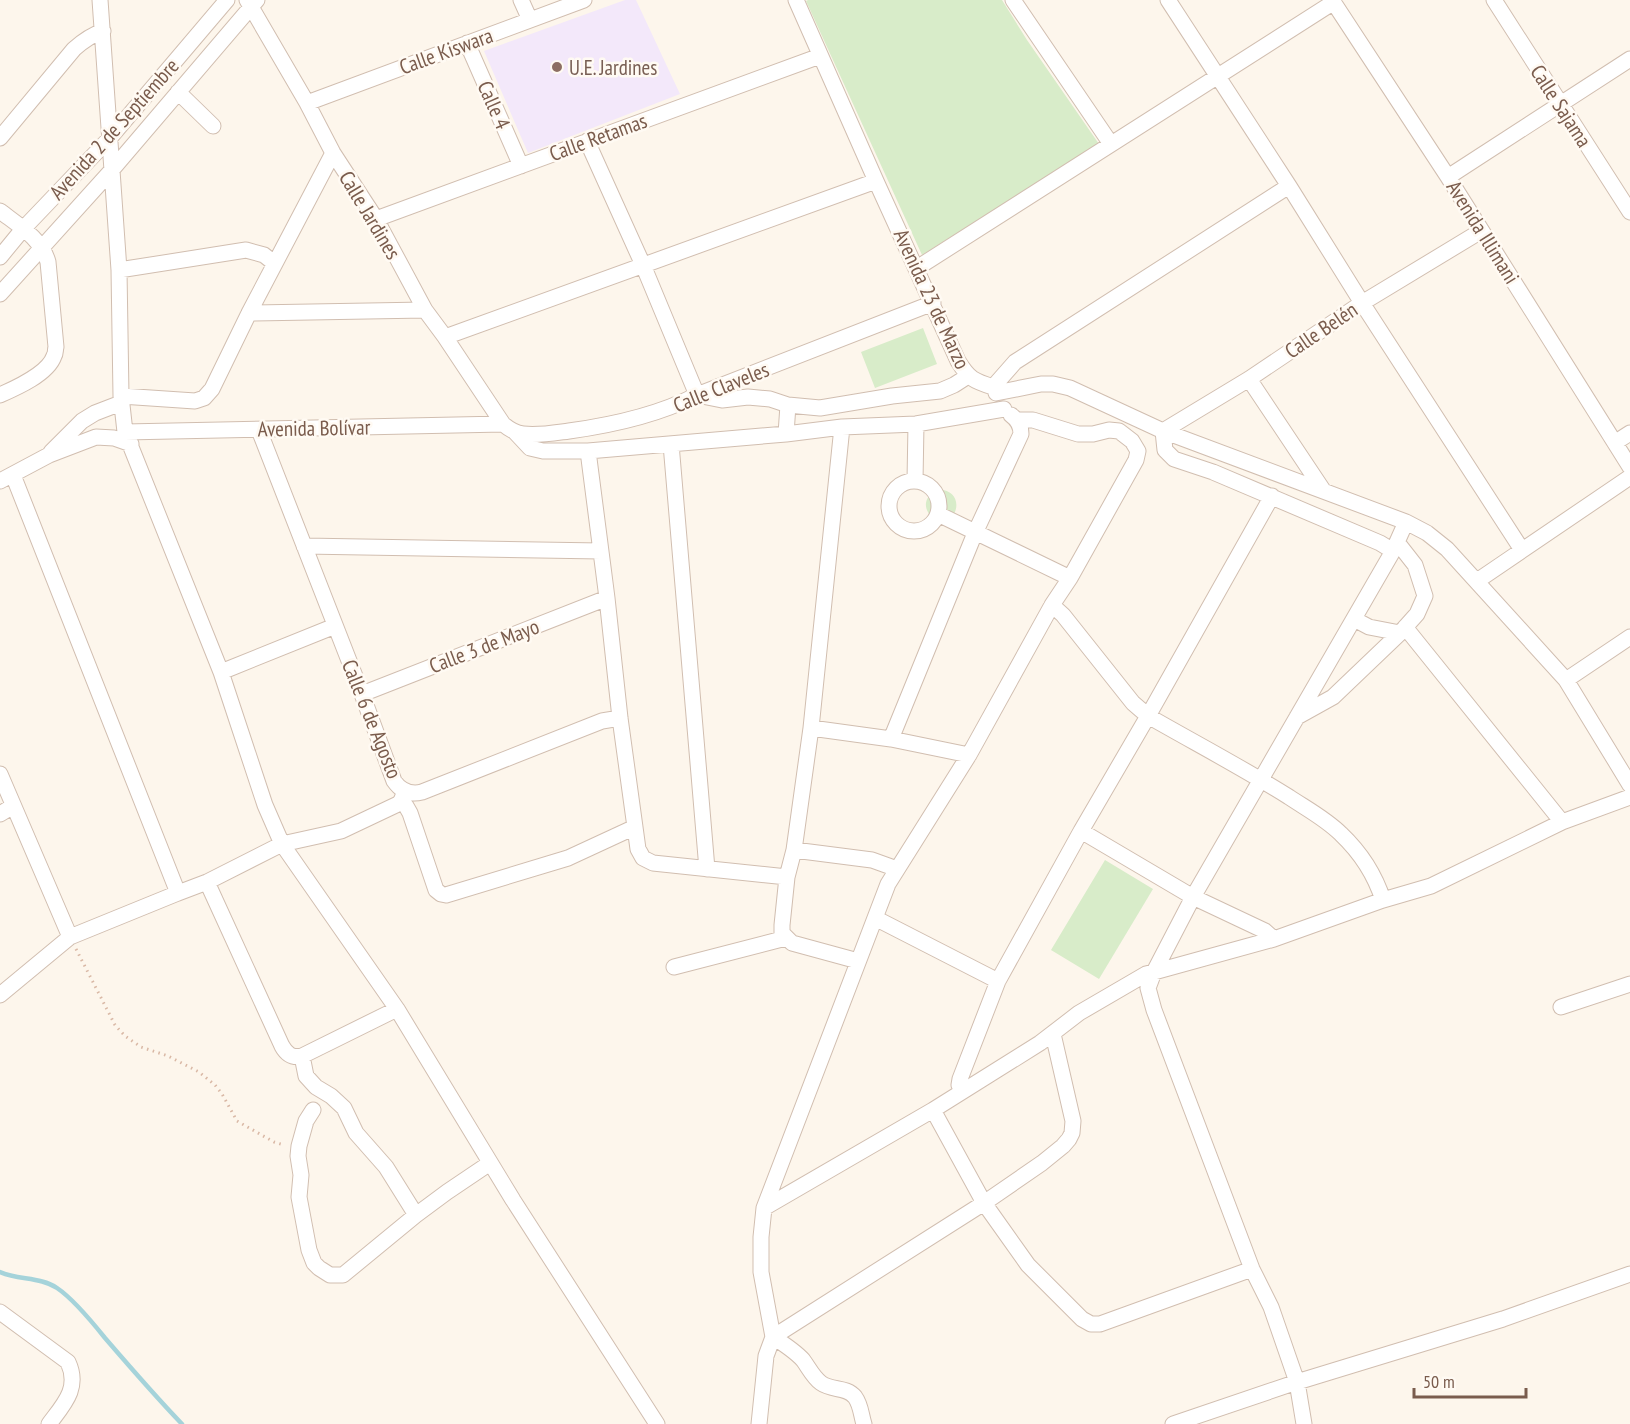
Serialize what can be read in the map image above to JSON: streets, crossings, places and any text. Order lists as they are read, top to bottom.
{
  "streets": {
    "street": [
      "Calle Kiswara",
      "Calle 4",
      "Calle Sajama",
      "Avenida 2 de Septiembre",
      "Calle Retamas",
      "Calle Jardines",
      "Avenida Illimani",
      "Avenida 23 de Marzo",
      "Calle Belén",
      "Calle Claveles",
      "Avenida Bolívar",
      "Calle 3 de Mayo",
      "Calle 6 de Agosto"
    ]
  },
  "crossings": [
    ["Calle Kiswara", "Calle 4"],
    ["Calle Kiswara", "Calle Jardines"],
    ["Calle 4", "Calle Retamas"],
    ["Calle Retamas", "Calle Jardines"],
    ["Calle Retamas", "Avenida 23 de Marzo"],
    ["Calle Jardines", "Calle Claveles"],
    ["Calle Jardines", "Avenida Bolívar"],
    ["Avenida Illimani", "Calle Belén"],
    ["Avenida 23 de Marzo", "Calle Claveles"],
    ["Calle Claveles", "Avenida Bolívar"],
    ["Avenida Bolívar", "Calle 6 de Agosto"],
    ["Calle 3 de Mayo", "Calle 6 de Agosto"]
  ],
  "places": ["U.E. Jardines"],
  "scale_bar": "50 m"
}
